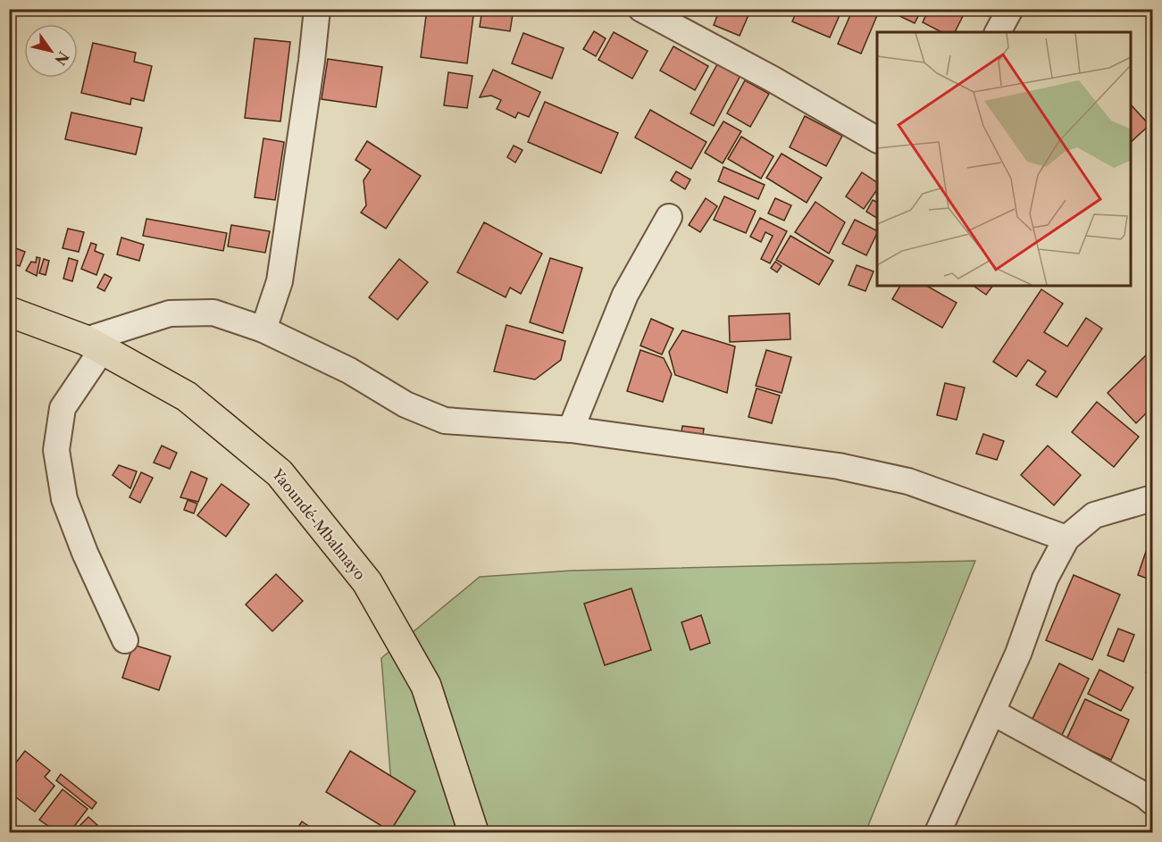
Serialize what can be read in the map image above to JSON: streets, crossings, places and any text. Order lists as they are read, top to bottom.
{
  "streets": {
    "highway": ["Yaoundé-Mbalmayo"]
  },
  "north": "bottom right"
}
